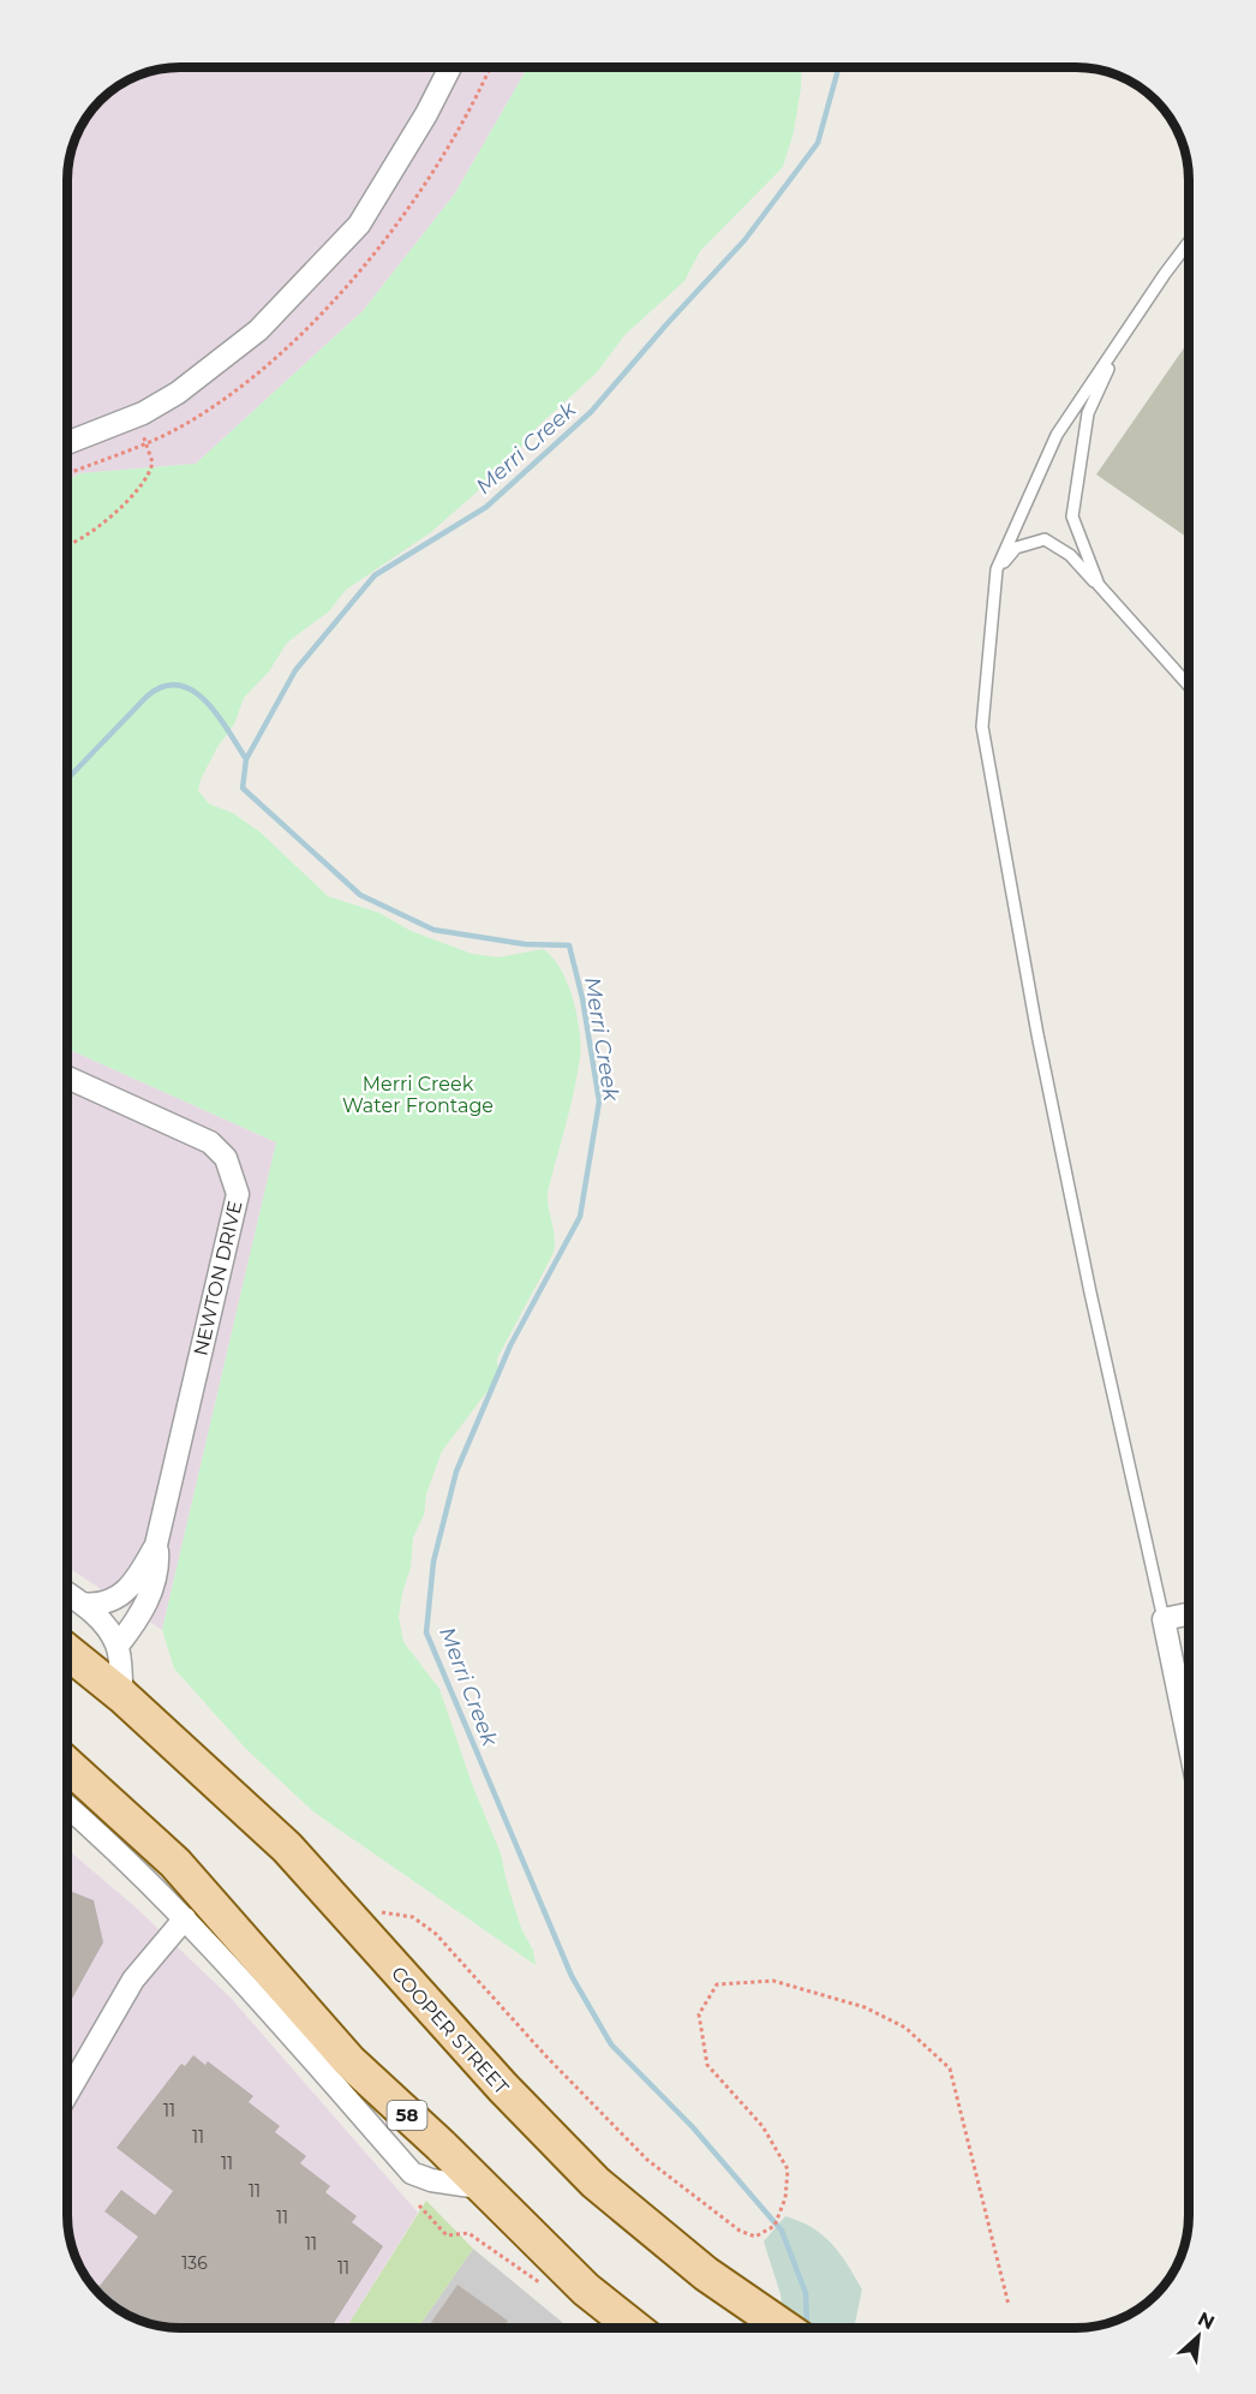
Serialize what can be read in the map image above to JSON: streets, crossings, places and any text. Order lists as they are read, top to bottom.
{
  "streets": {
    "main road": ["COOPER STREET", "58"],
    "street": ["NEWTON DRIVE"]
  },
  "water": ["Merri Creek"],
  "parks": ["Merri Creek Water Frontage"],
  "house_numbers": [
    "11",
    "11",
    "11",
    "11",
    "11",
    "11",
    "136",
    "11"
  ],
  "north": "top right"
}
